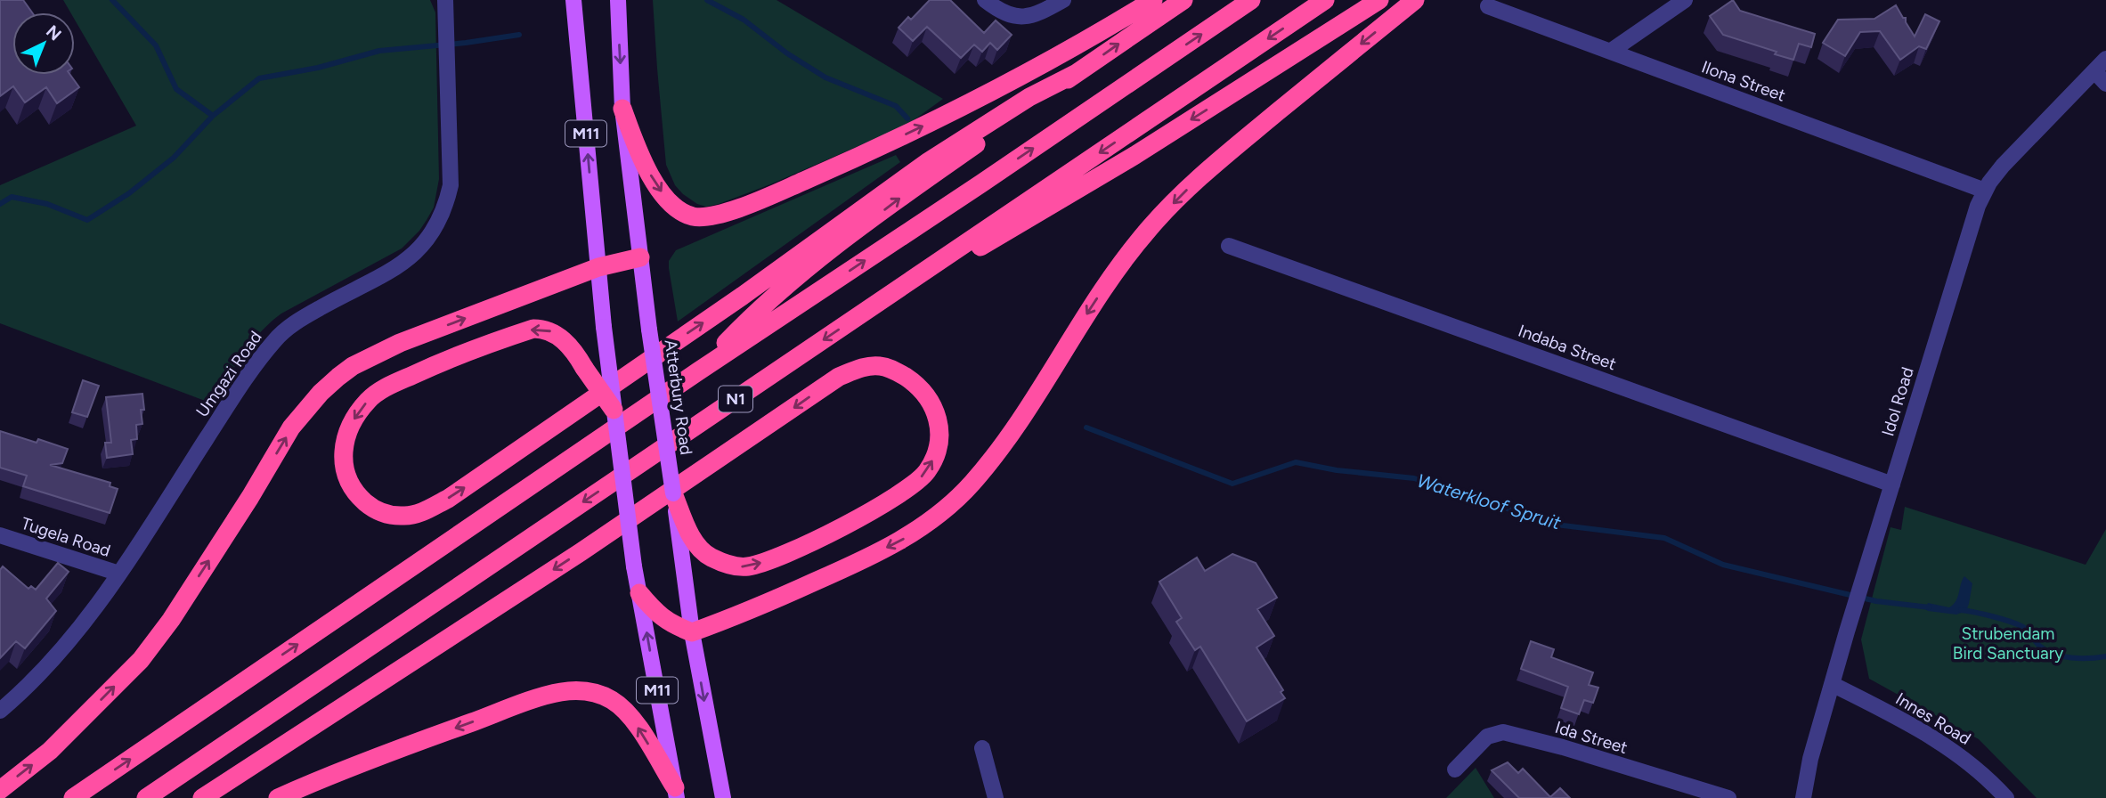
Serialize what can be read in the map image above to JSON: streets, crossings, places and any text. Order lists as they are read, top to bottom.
{
  "streets": {
    "highway": ["N1"],
    "main road": ["M11", "Atterbury Road"],
    "street": [
      "Ilona Street",
      "Indaba Street",
      "Umgazi Road",
      "Idol Road",
      "Tugela Road",
      "Innes Road",
      "Ida Street"
    ]
  },
  "crossings": [
    ["Ilona Street", "Idol Road"],
    ["Indaba Street", "Idol Road"],
    ["Umgazi Road", "Tugela Road"],
    ["Idol Road", "Innes Road"]
  ],
  "water": ["Waterkloof Spruit"],
  "parks": ["Strubendam Bird Sanctuary"],
  "north": "top right"
}
